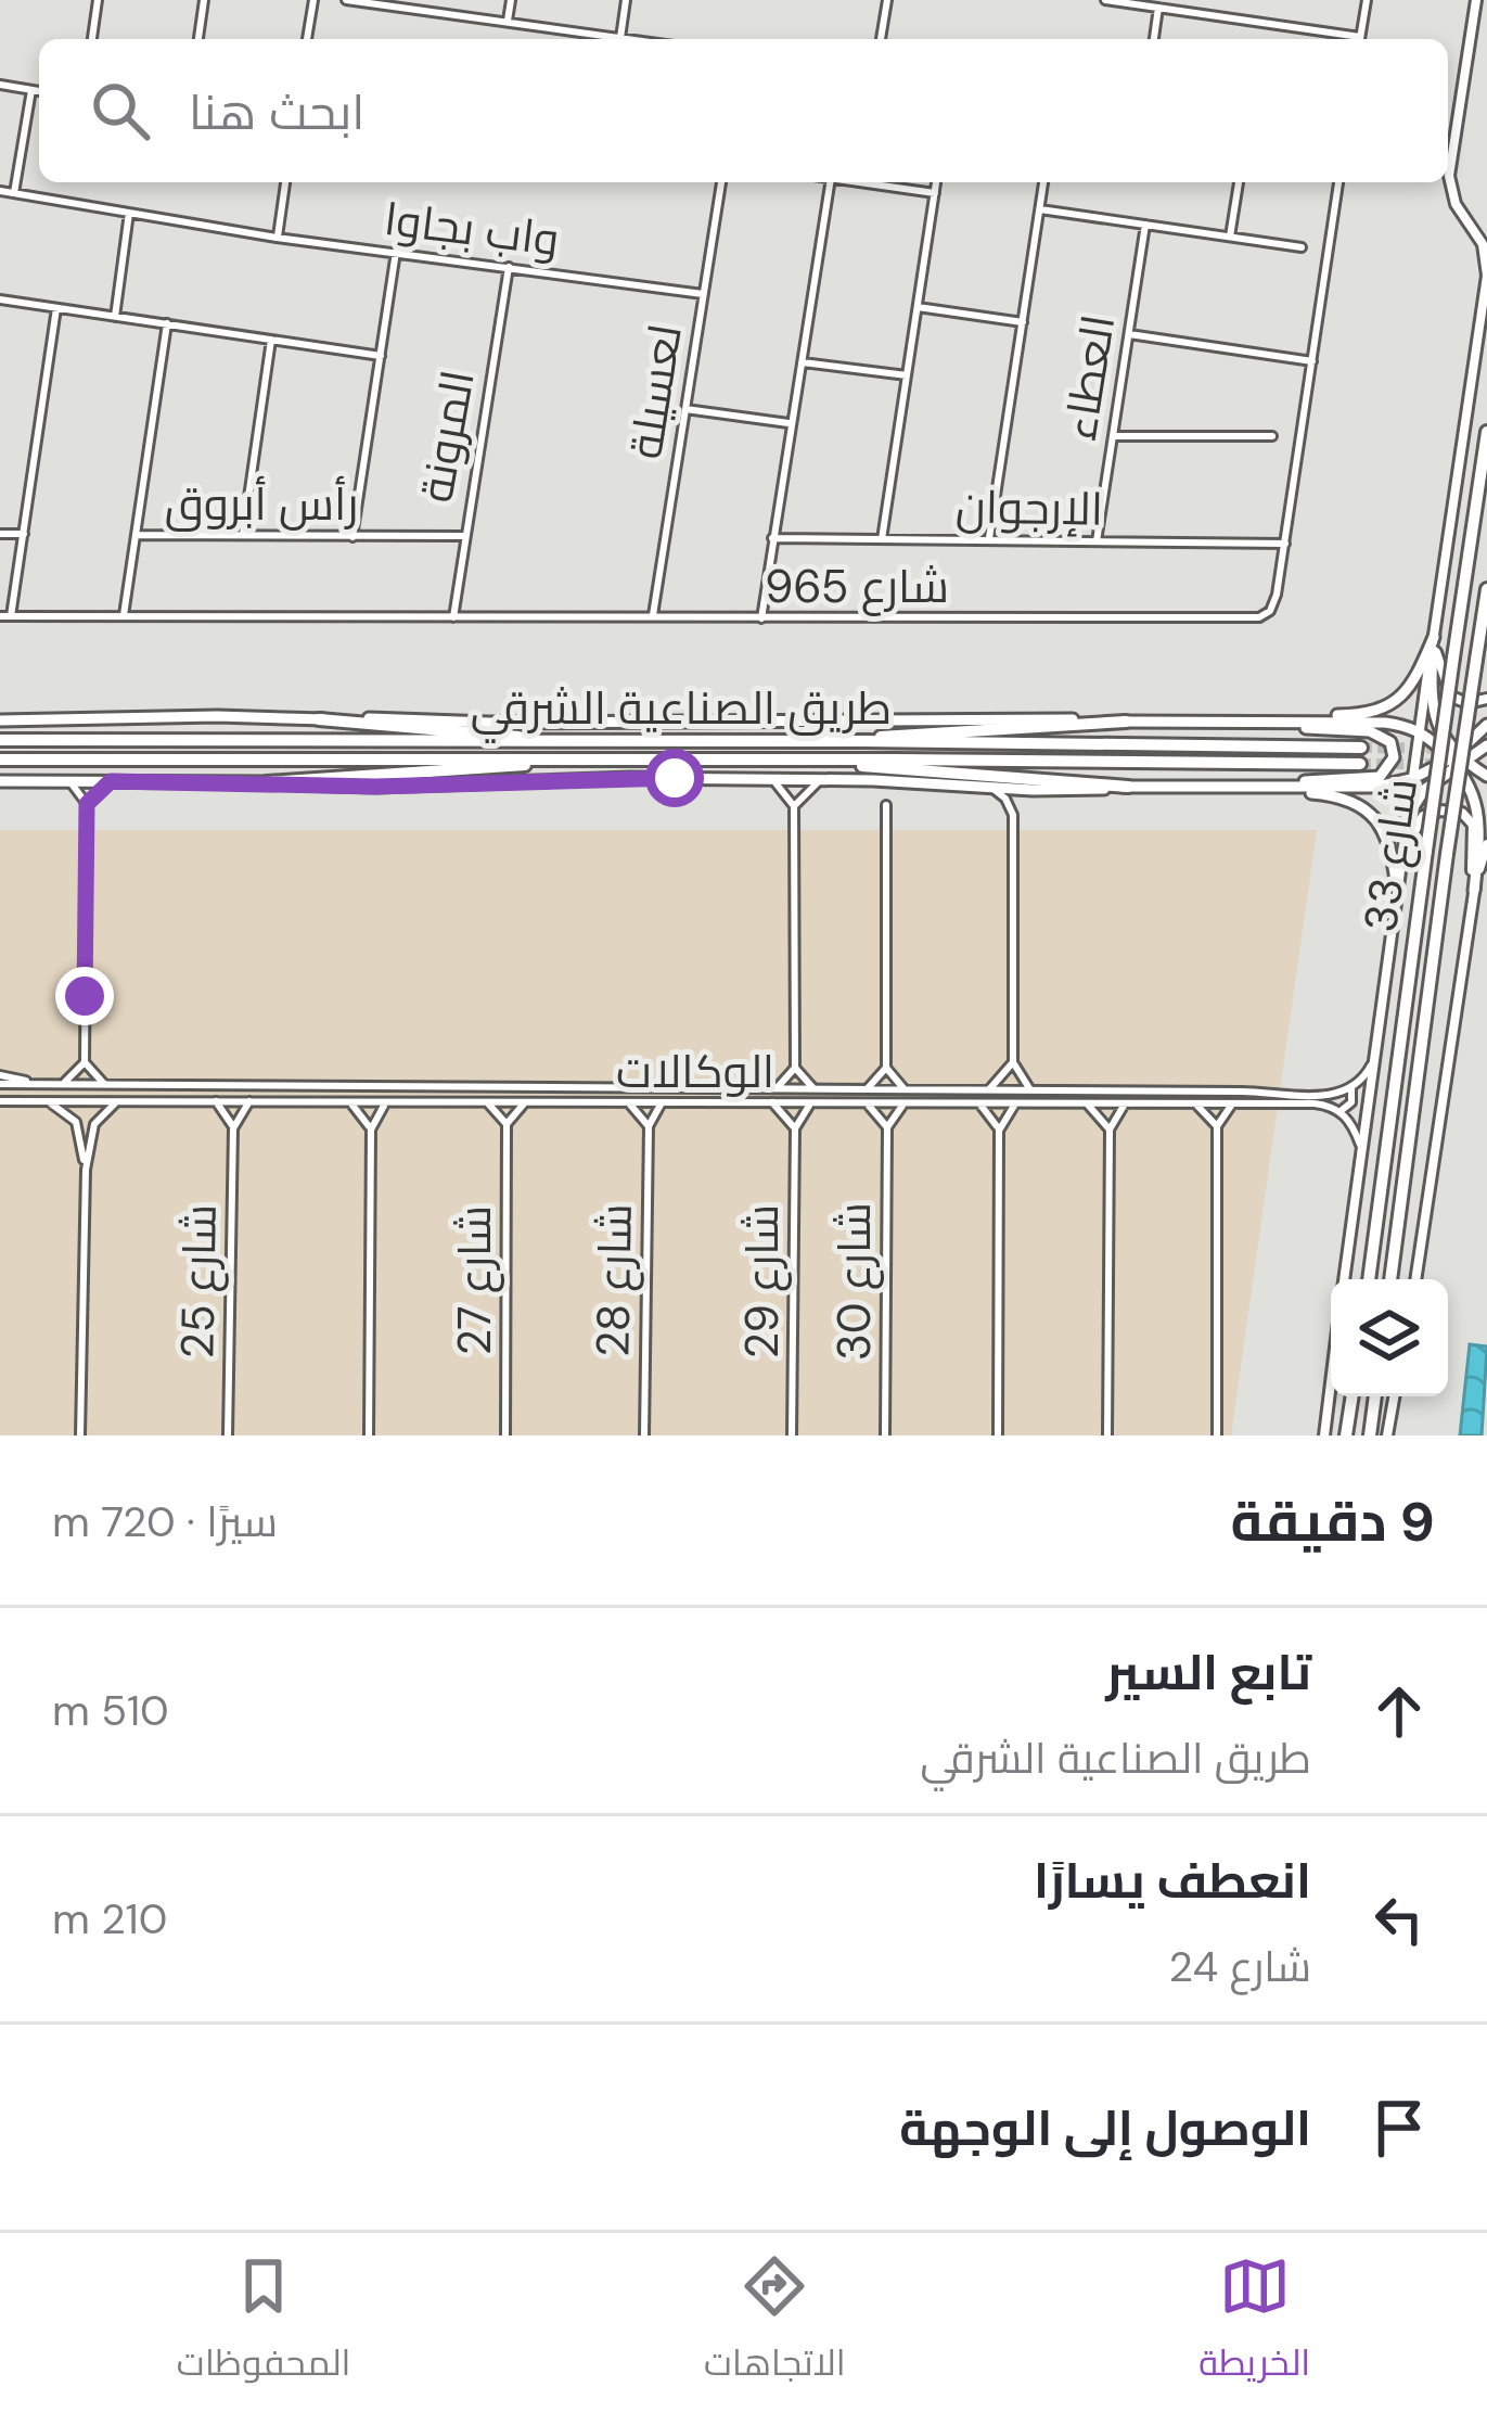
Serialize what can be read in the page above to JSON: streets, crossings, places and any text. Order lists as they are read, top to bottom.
{
  "streets": {
    "highway": ["طريق الصناعية الشرقي", "شارع 33"],
    "street": [
      "واب بجاوا",
      "العطاء",
      "لعسيلة",
      "المرونة",
      "رأس أبروق",
      "الإرجوان",
      "شارع 965",
      "الوكالات",
      "شارع 27",
      "شارع 28",
      "شارع 25",
      "شارع 29",
      "شارع 30"
    ]
  },
  "crossings": [
    ["واب بجاوا", "لعسيلة"],
    ["واب بجاوا", "المرونة"],
    ["العطاء", "الإرجوان"],
    ["لعسيلة", "شارع 965"],
    ["المرونة", "رأس أبروق"],
    ["المرونة", "شارع 965"],
    ["الإرجوان", "شارع 965"],
    ["طريق الصناعية الشرقي", "شارع 33"],
    ["طريق الصناعية الشرقي", "الوكالات"],
    ["شارع 33", "الوكالات"],
    ["الوكالات", "شارع 28"],
    ["الوكالات", "شارع 25"]
  ],
  "page": {
    "search": "ابحث هنا",
    "heading": ["9 دقيقة", "سيرًا · 720 m"],
    "list": [
      ["تابع السير", "طريق الصناعية الشرقي", "510 m"],
      ["انعطف يسارًا", "شارع 24", "210 m"],
      "الوصول إلى الوجهة"
    ],
    "nav": ["الخريطة", "الاتجاهات", "المحفوظات"]
  }
}
